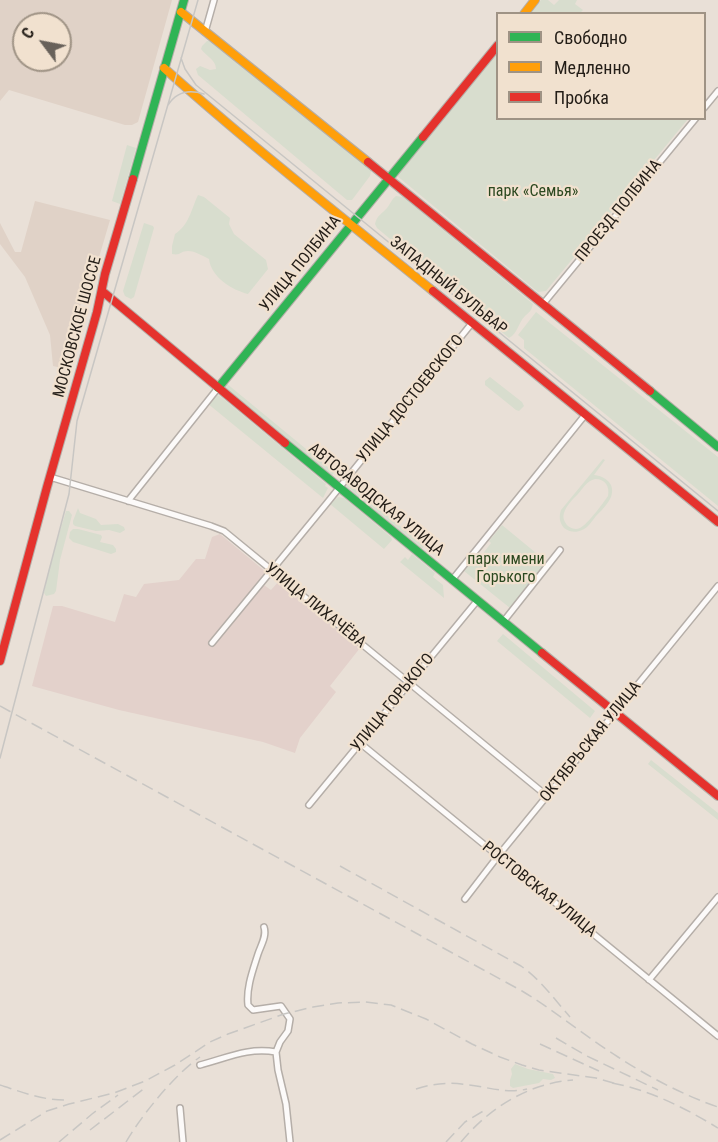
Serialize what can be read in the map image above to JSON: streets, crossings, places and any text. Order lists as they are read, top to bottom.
{
  "streets": {
    "street": [
      "ПРОЕЗД ПОЛБИНА",
      "УЛИЦА ПОЛБИНА",
      "ЗАПАДНЫЙ БУЛЬВАР",
      "МОСКОВСКОЕ ШОССЕ",
      "УЛИЦА ДОСТОЕВСКОГО",
      "АВТОЗАВОДСКАЯ УЛИЦА",
      "УЛИЦА ЛИХАЧЁВА",
      "УЛИЦА ГОРЬКОГО",
      "ОКТЯБРЬСКАЯ УЛИЦА",
      "РОСТОВСКАЯ УЛИЦА"
    ]
  },
  "crossings": [
    ["УЛИЦА ПОЛБИНА", "ЗАПАДНЫЙ БУЛЬВАР"],
    ["УЛИЦА ПОЛБИНА", "АВТОЗАВОДСКАЯ УЛИЦА"],
    ["УЛИЦА ПОЛБИНА", "УЛИЦА ЛИХАЧЁВА"],
    ["ЗАПАДНЫЙ БУЛЬВАР", "МОСКОВСКОЕ ШОССЕ"],
    ["ЗАПАДНЫЙ БУЛЬВАР", "УЛИЦА ДОСТОЕВСКОГО"],
    ["МОСКОВСКОЕ ШОССЕ", "АВТОЗАВОДСКАЯ УЛИЦА"],
    ["МОСКОВСКОЕ ШОССЕ", "УЛИЦА ЛИХАЧЁВА"],
    ["УЛИЦА ДОСТОЕВСКОГО", "АВТОЗАВОДСКАЯ УЛИЦА"],
    ["УЛИЦА ДОСТОЕВСКОГО", "УЛИЦА ЛИХАЧЁВА"],
    ["АВТОЗАВОДСКАЯ УЛИЦА", "УЛИЦА ГОРЬКОГО"],
    ["АВТОЗАВОДСКАЯ УЛИЦА", "ОКТЯБРЬСКАЯ УЛИЦА"],
    ["УЛИЦА ЛИХАЧЁВА", "УЛИЦА ГОРЬКОГО"],
    ["УЛИЦА ЛИХАЧЁВА", "ОКТЯБРЬСКАЯ УЛИЦА"],
    ["УЛИЦА ГОРЬКОГО", "РОСТОВСКАЯ УЛИЦА"],
    ["ОКТЯБРЬСКАЯ УЛИЦА", "РОСТОВСКАЯ УЛИЦА"]
  ],
  "parks": ["парк «Семья»", "парк имени Горького"],
  "legend": ["Свободно", "Медленно", "Пробка"],
  "north": "top left"
}
